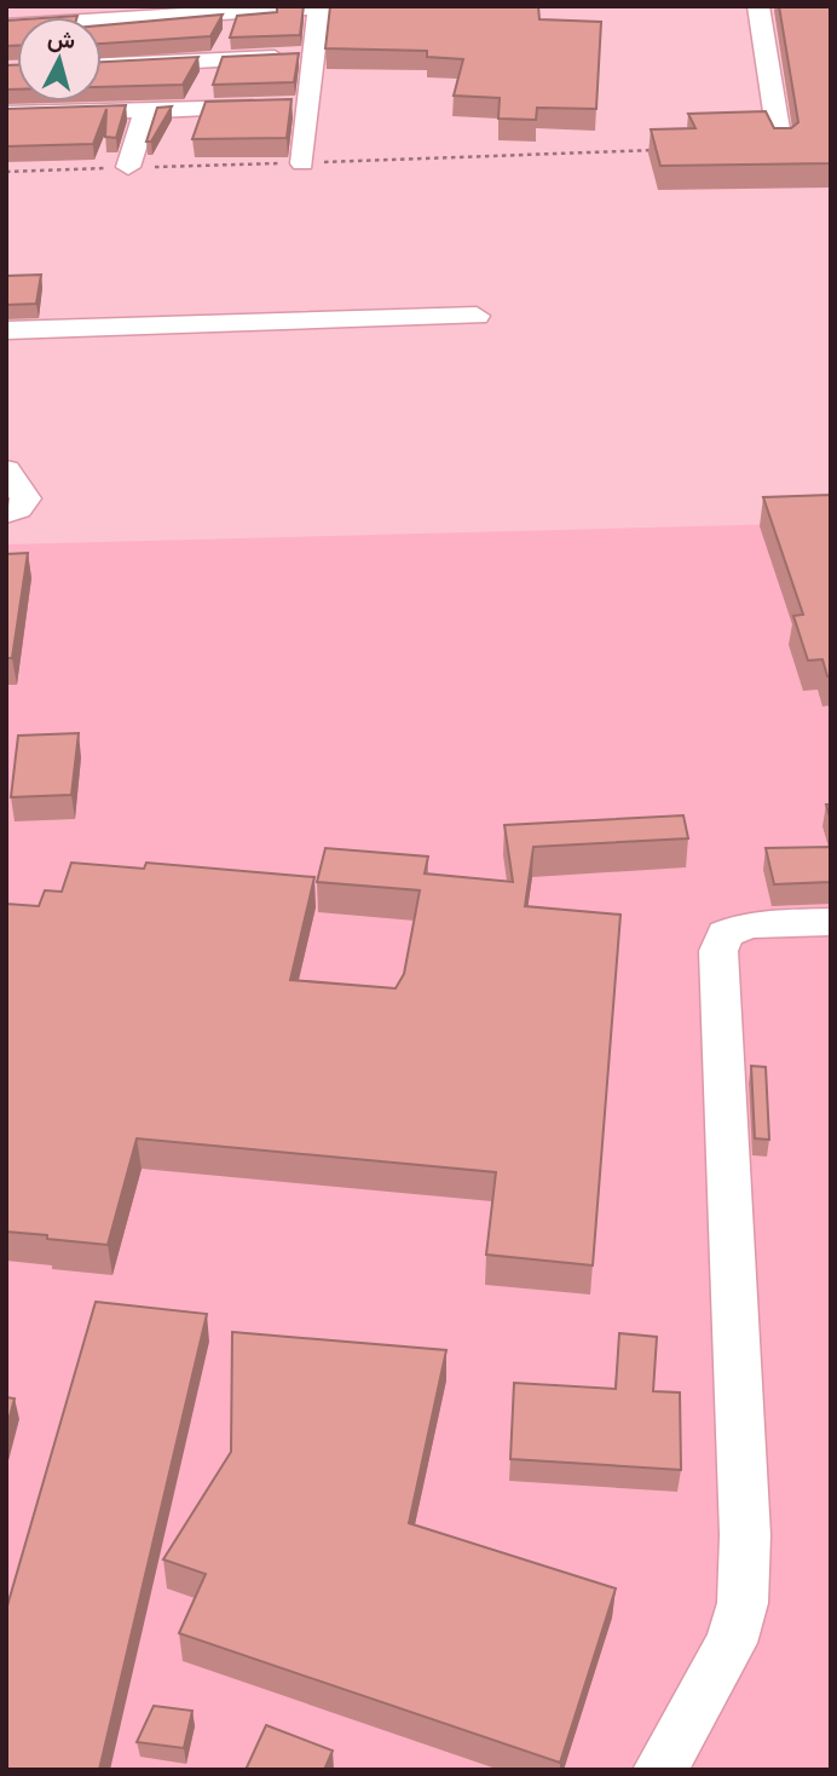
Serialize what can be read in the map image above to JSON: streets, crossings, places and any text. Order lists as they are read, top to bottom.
{
  "north": "top"
}
